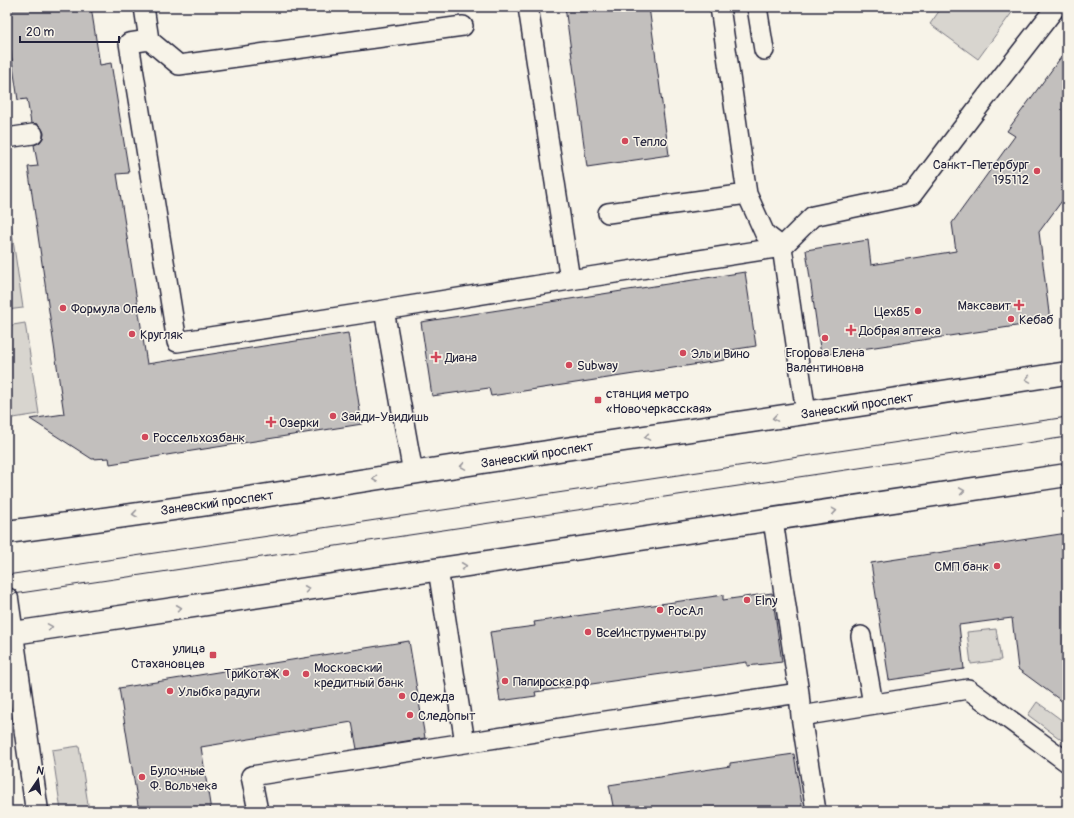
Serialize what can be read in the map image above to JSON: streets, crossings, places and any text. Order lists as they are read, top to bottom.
{
  "streets": {
    "main road": ["Заневский проспект"]
  },
  "places": {
    "other": [
      "Тепло",
      "Санкт-Петербург 195112",
      "Формула Опель",
      "Цех85",
      "Кебаб",
      "Кругляк",
      "Егорова Елена Валентиновна",
      "Эль и Вино",
      "Subway",
      "Зайди-Увидишь",
      "Россельхозбанк",
      "СМП банк",
      "Elny",
      "РосАл",
      "ВсеИнструменты.ру",
      "ТриКотаЖ",
      "Московский кредитный банк",
      "Папироска.рф",
      "Улыбка радуги",
      "Одежда",
      "Следопыт",
      "Булочные Ф. Вольчека"
    ],
    "health": [
      "Максавит",
      "Добрая аптека",
      "Диана",
      "Озерки"
    ],
    "transit": ["станция метро «Новочеркасская»", "улица Стахановцев"]
  },
  "scale_bar": "20 m",
  "north": "top"
}
